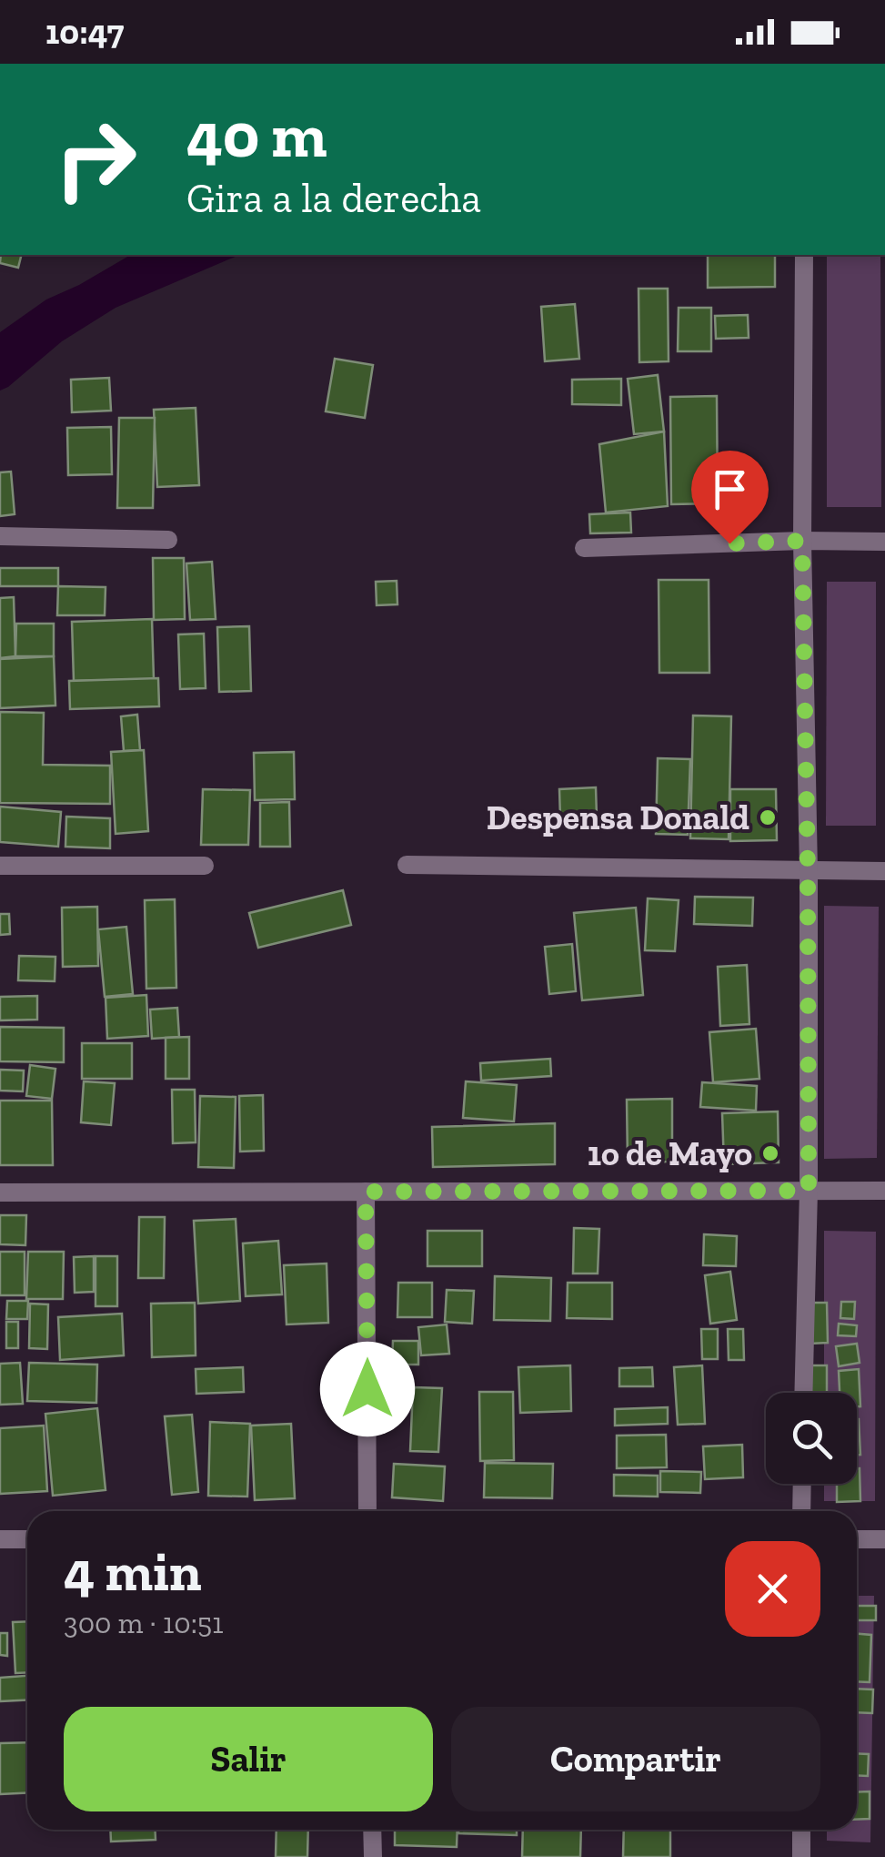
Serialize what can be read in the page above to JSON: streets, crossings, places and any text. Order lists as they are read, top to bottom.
{
  "places": ["Despensa Donald", "1o de Mayo"],
  "page": {
    "status": "10:47",
    "turn": ["40 m", "Gira a la derecha"],
    "heading": ["4 min", "300 m · 10:51"],
    "buttons": ["Salir", "Compartir"]
  }
}
